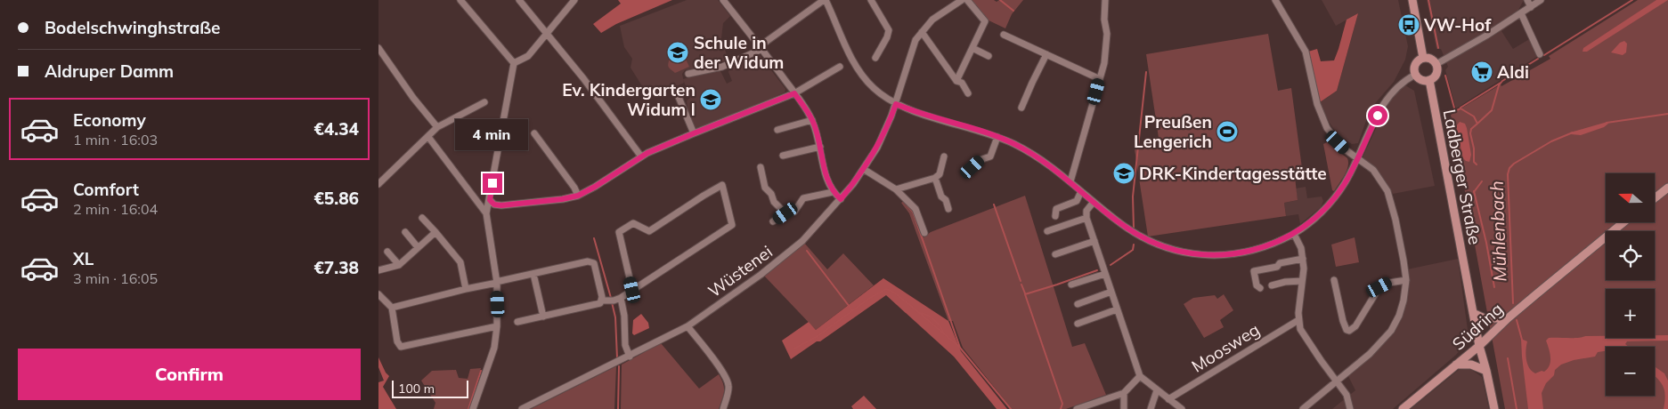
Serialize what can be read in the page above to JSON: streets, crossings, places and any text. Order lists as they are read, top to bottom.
{
  "streets": {
    "main road": ["Ladberger Straße", "Südring"],
    "street": ["Wüstenei", "Moosweg"]
  },
  "crossings": [
    ["Ladberger Straße", "Südring"]
  ],
  "water": ["Mühlenbach"],
  "places": {
    "bus stop": ["VW-Hof"],
    "school or university": ["Schule in der Widum", "Ev. Kindergarten Widum I", "DRK-Kindertagesstätte"],
    "supermarket": ["Aldi"],
    "sports": ["Preußen Lengerich"]
  },
  "scale_bar": "100 m",
  "north": "left",
  "page": {
    "banner": ["Bodelschwinghstraße", "Aldruper Damm"],
    "list": [
      {
        "name": "Economy",
        "note": "1 min · 16:03",
        "value": "€4.34"
      },
      {
        "name": "Comfort",
        "note": "2 min · 16:04",
        "value": "€5.86"
      },
      {
        "name": "XL",
        "note": "3 min · 16:05",
        "value": "€7.38"
      }
    ],
    "bubble": "4 min",
    "map_buttons": ["+", "−"],
    "buttons": "Confirm",
    "scale": "100 m"
  }
}
